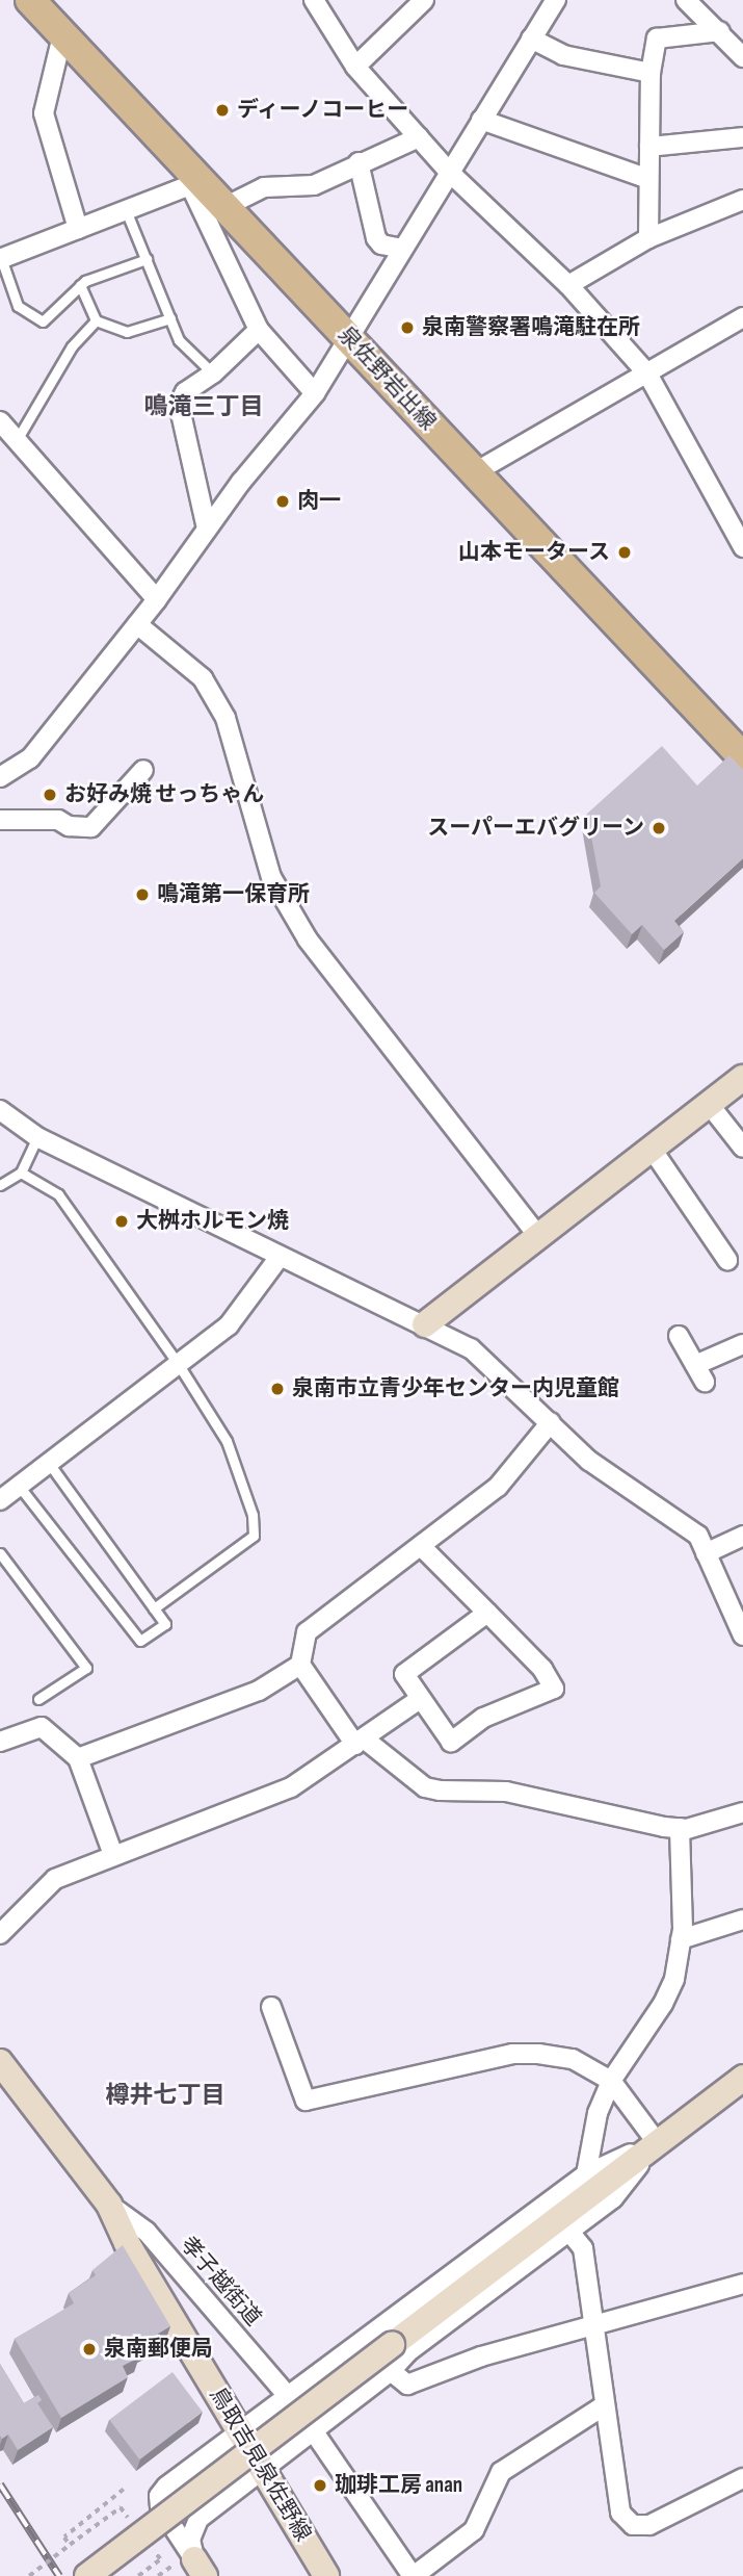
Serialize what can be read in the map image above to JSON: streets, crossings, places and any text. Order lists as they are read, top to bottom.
{
  "streets": {
    "main road": ["泉佐野岩出線"],
    "street": ["孝子越街道", "鳥取吉見泉佐野線"]
  },
  "crossings": [
    ["孝子越街道", "鳥取吉見泉佐野線"]
  ],
  "districts": ["鳴滝三丁目", "樽井七丁目"],
  "places": [
    "ディーノコーヒー",
    "泉南警察署鳴滝駐在所",
    "肉一",
    "山本モータース",
    "お好み焼 せっちゃん",
    "スーパーエバグリーン",
    "鳴滝第一保育所",
    "大桝ホルモン焼",
    "泉南市立青少年センター内児童館",
    "泉南郵便局",
    "珈琲工房 anan"
  ]
}
